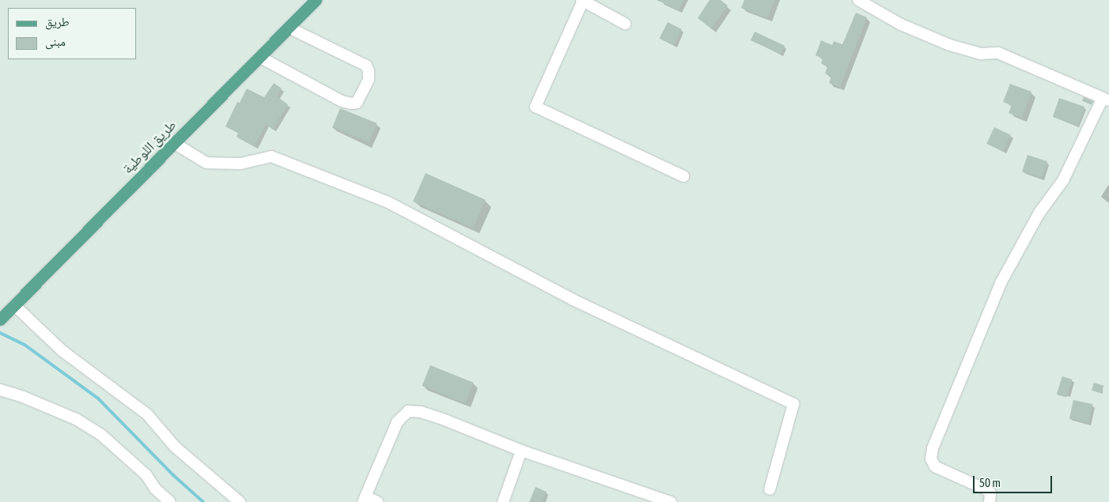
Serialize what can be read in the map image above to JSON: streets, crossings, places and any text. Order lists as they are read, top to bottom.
{
  "streets": {
    "main road": ["طريق اللوطية"]
  },
  "legend": ["طريق", "مبنى"],
  "scale_bar": "50 m"
}
